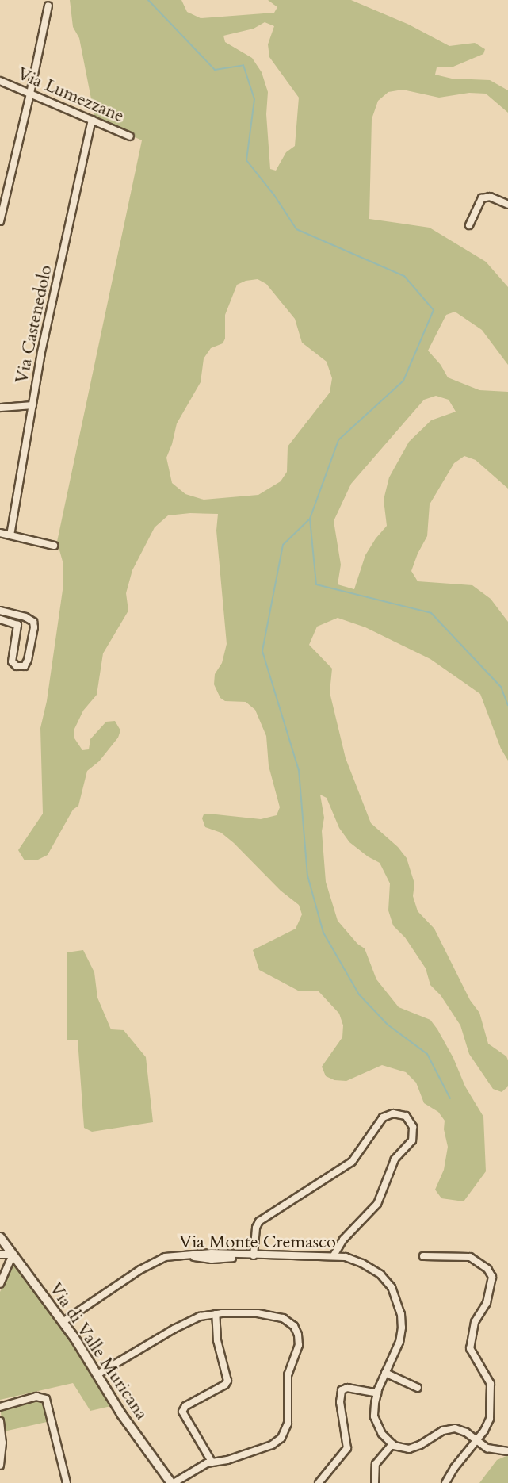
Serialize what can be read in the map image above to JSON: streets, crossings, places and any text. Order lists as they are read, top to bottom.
{
  "streets": {
    "street": [
      "Via Lumezzane",
      "Via Castenedolo",
      "Via Monte Cremasco",
      "Via di Valle Muricana"
    ]
  },
  "crossings": [
    ["Via Lumezzane", "Via Castenedolo"],
    ["Via Monte Cremasco", "Via di Valle Muricana"]
  ]
}
